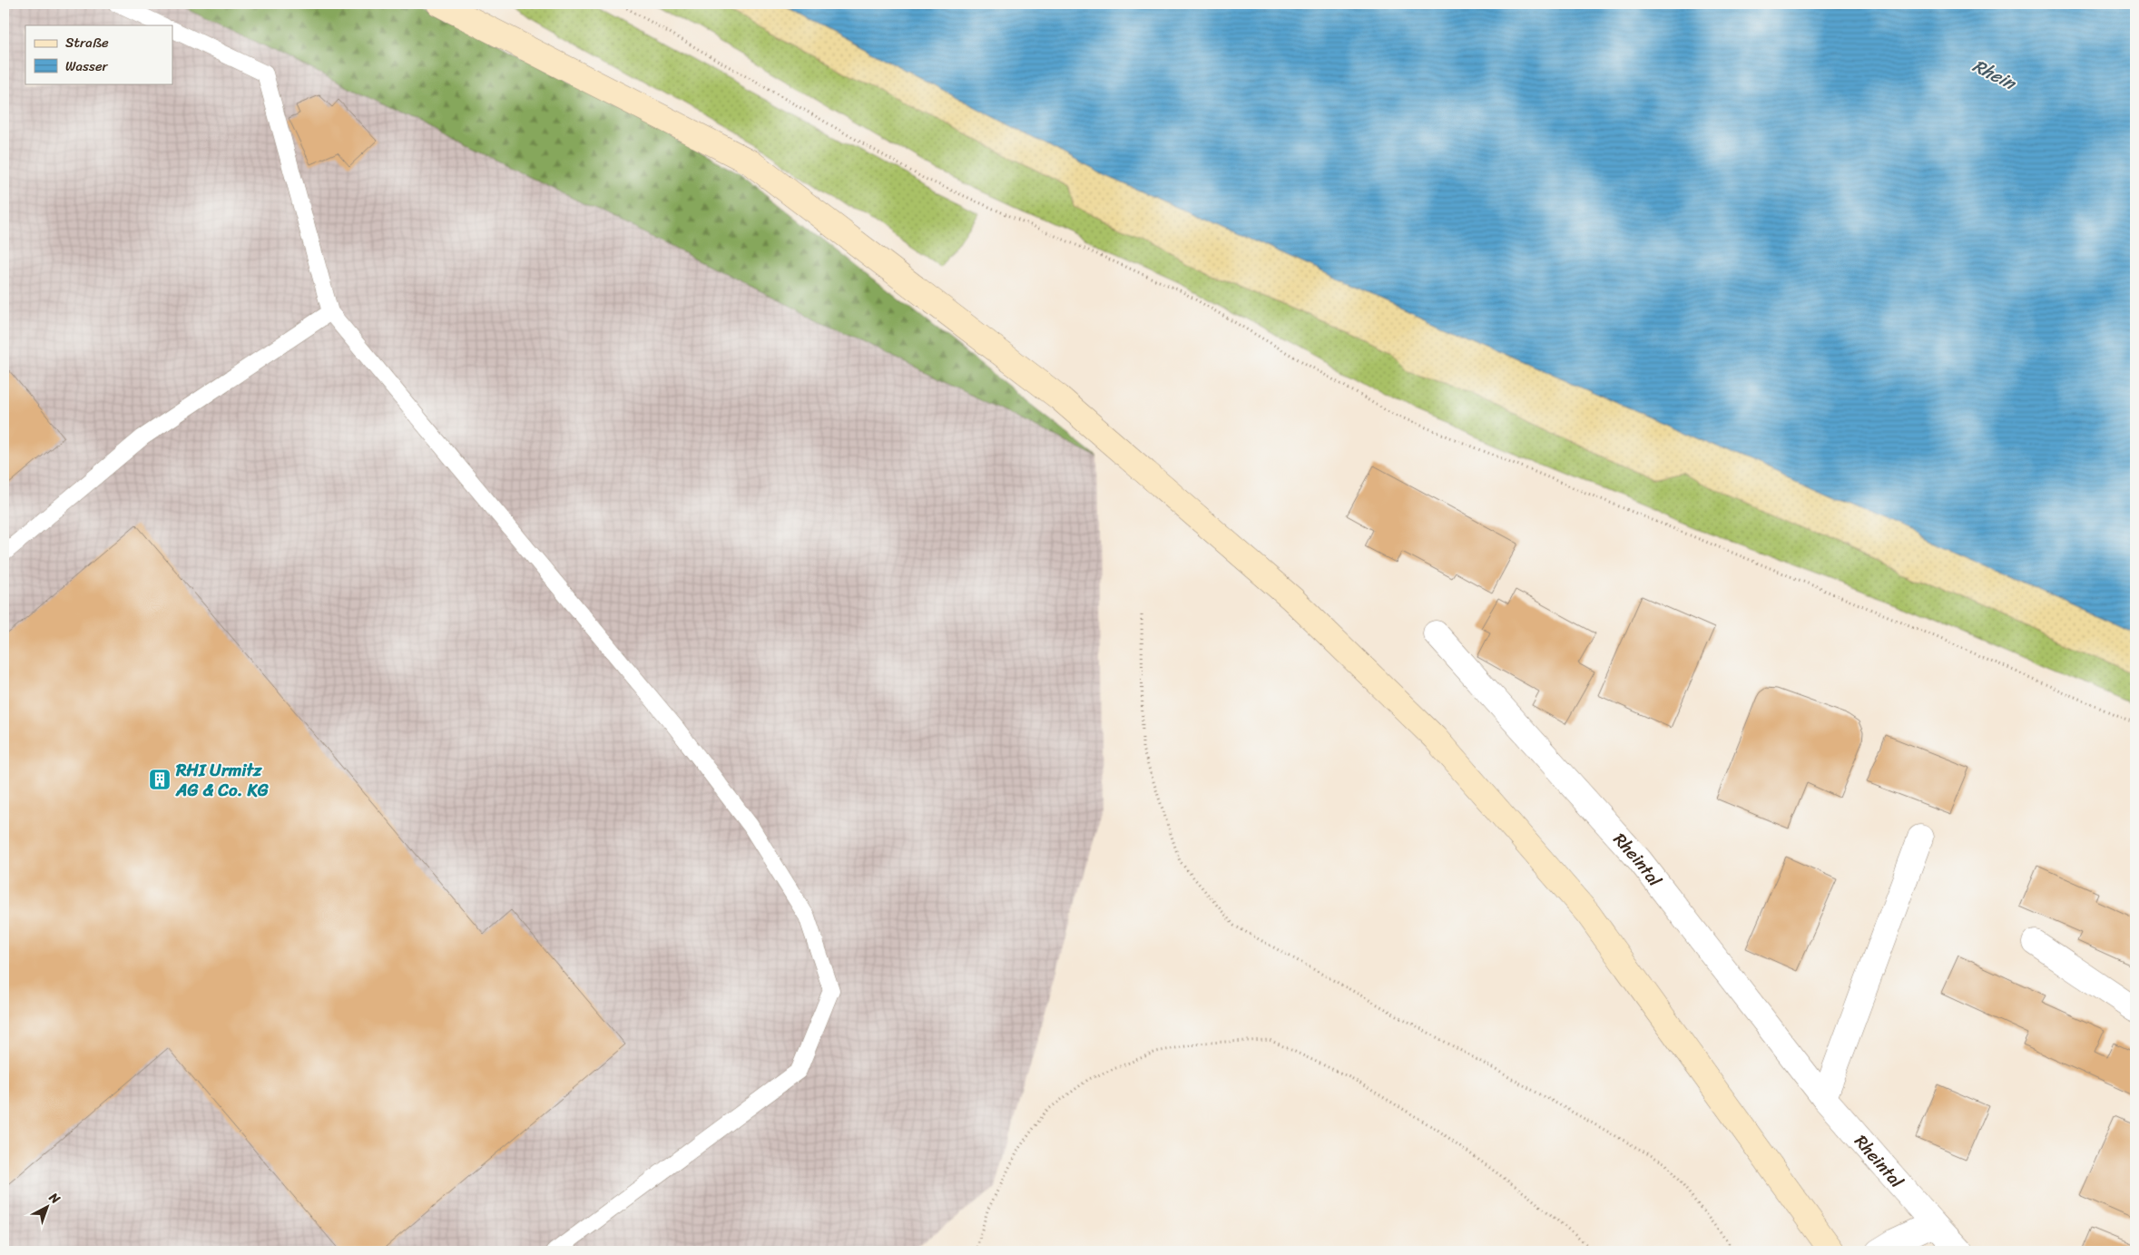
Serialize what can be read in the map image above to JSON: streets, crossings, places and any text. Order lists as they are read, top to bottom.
{
  "streets": {
    "street": ["Rheintal"]
  },
  "water": ["Rhein"],
  "places": {
    "building": ["RHI Urmitz AG & Co. KG"]
  },
  "legend": ["Straße", "Wasser"],
  "north": "top right"
}
